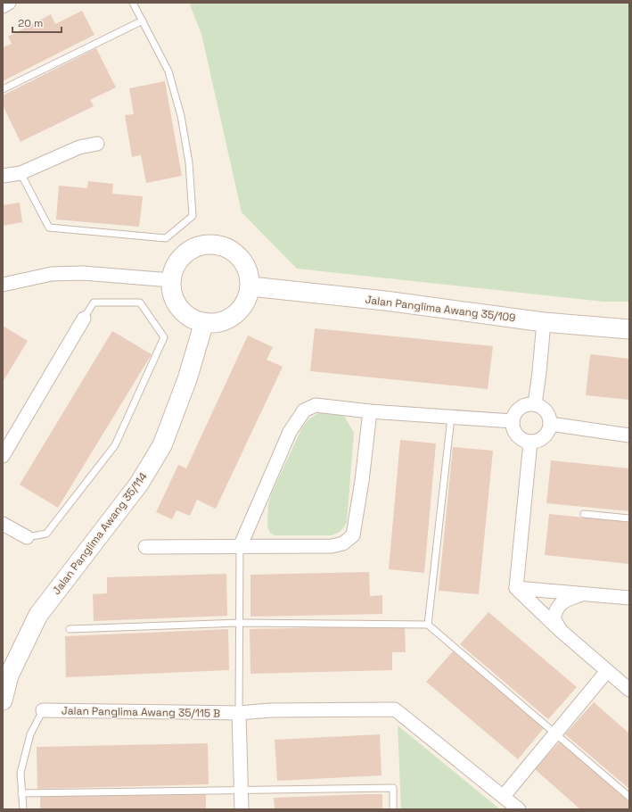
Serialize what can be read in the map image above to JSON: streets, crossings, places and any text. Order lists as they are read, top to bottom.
{
  "streets": {
    "street": ["Jalan Panglima Awang 35/109", "Jalan Panglima Awang 35/114", "Jalan Panglima Awang 35/115 B"]
  },
  "crossings": [
    ["Jalan Panglima Awang 35/109", "Jalan Panglima Awang 35/114"]
  ],
  "scale_bar": "20 m"
}
